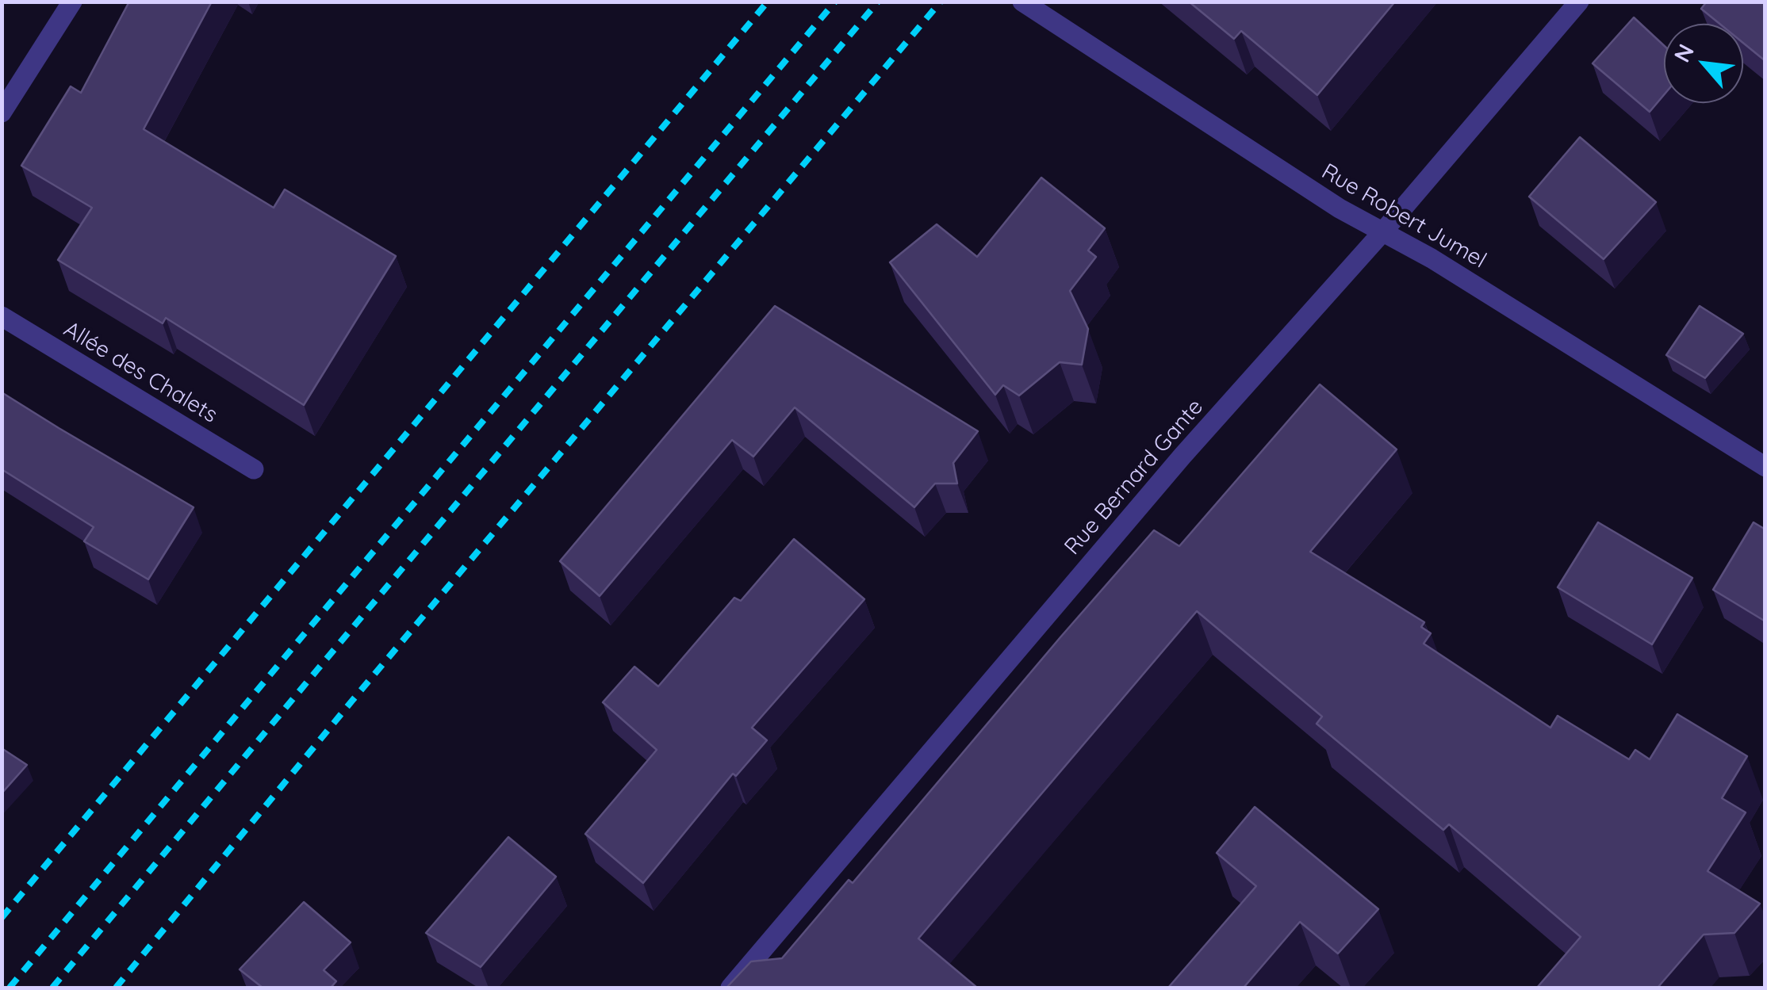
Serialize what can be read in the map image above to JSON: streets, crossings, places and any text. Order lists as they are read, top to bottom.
{
  "streets": {
    "street": ["Rue Robert Jumel", "Allée des Chalets", "Rue Bernard Gante"]
  },
  "crossings": [
    ["Rue Robert Jumel", "Rue Bernard Gante"]
  ],
  "north": "top left"
}
